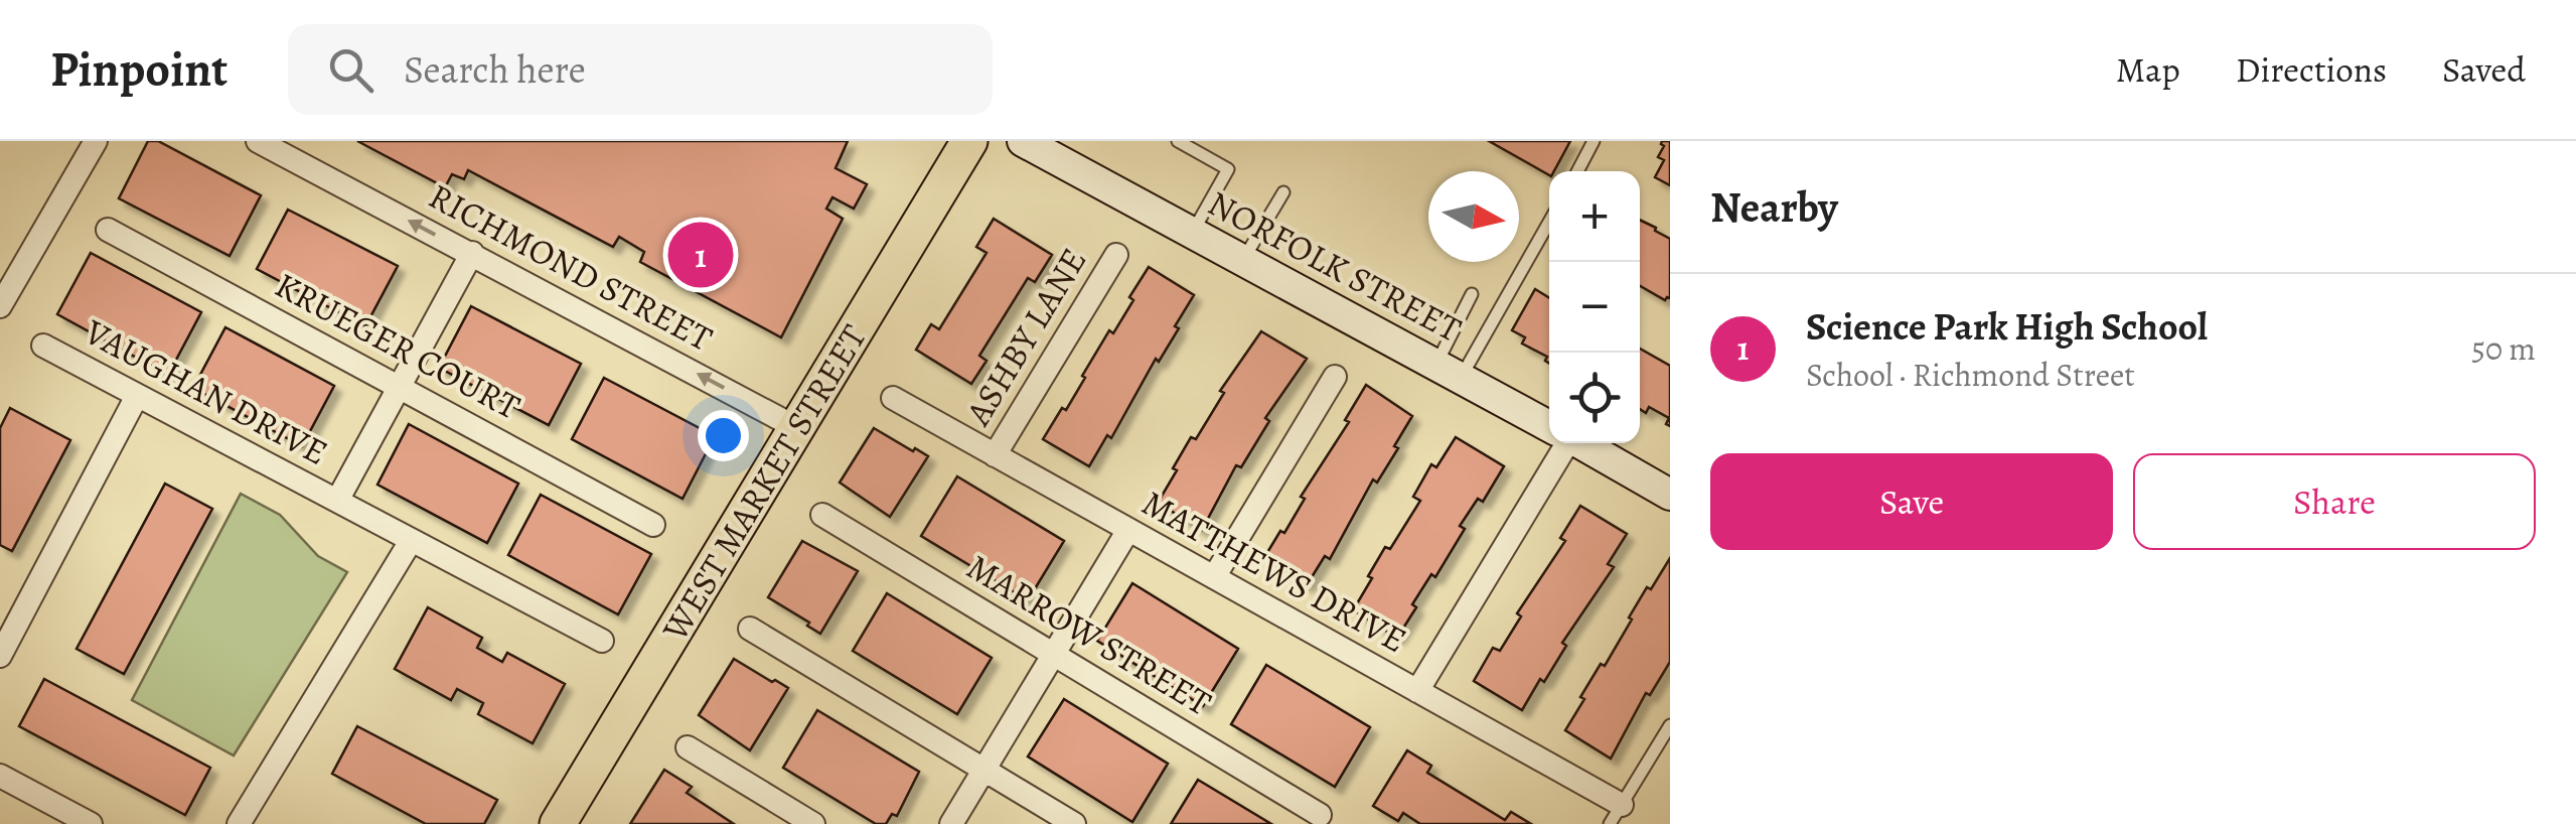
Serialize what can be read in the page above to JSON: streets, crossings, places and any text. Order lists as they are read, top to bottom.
{
  "streets": {
    "main road": ["NORFOLK STREET", "WEST MARKET STREET"],
    "street": [
      "RICHMOND STREET",
      "ASHBY LANE",
      "KRUEGER COURT",
      "VAUGHAN DRIVE",
      "MATTHEWS DRIVE",
      "MARROW STREET"
    ]
  },
  "crossings": [
    ["RICHMOND STREET", "VAUGHAN DRIVE"],
    ["RICHMOND STREET", "WEST MARKET STREET"],
    ["ASHBY LANE", "MATTHEWS DRIVE"],
    ["KRUEGER COURT", "VAUGHAN DRIVE"]
  ],
  "one_way": ["RICHMOND STREET"],
  "north": "right",
  "page": {
    "header": "Pinpoint",
    "search": "Search here",
    "nav": ["Map", "Directions", "Saved"],
    "heading": "Nearby",
    "map_buttons": ["+", "−"],
    "pins": "1",
    "list": [
      {
        "mark": "1",
        "name": "Science Park High School",
        "note": "School · Richmond Street",
        "value": "50 m"
      }
    ],
    "buttons": ["Save", "Share"]
  }
}
